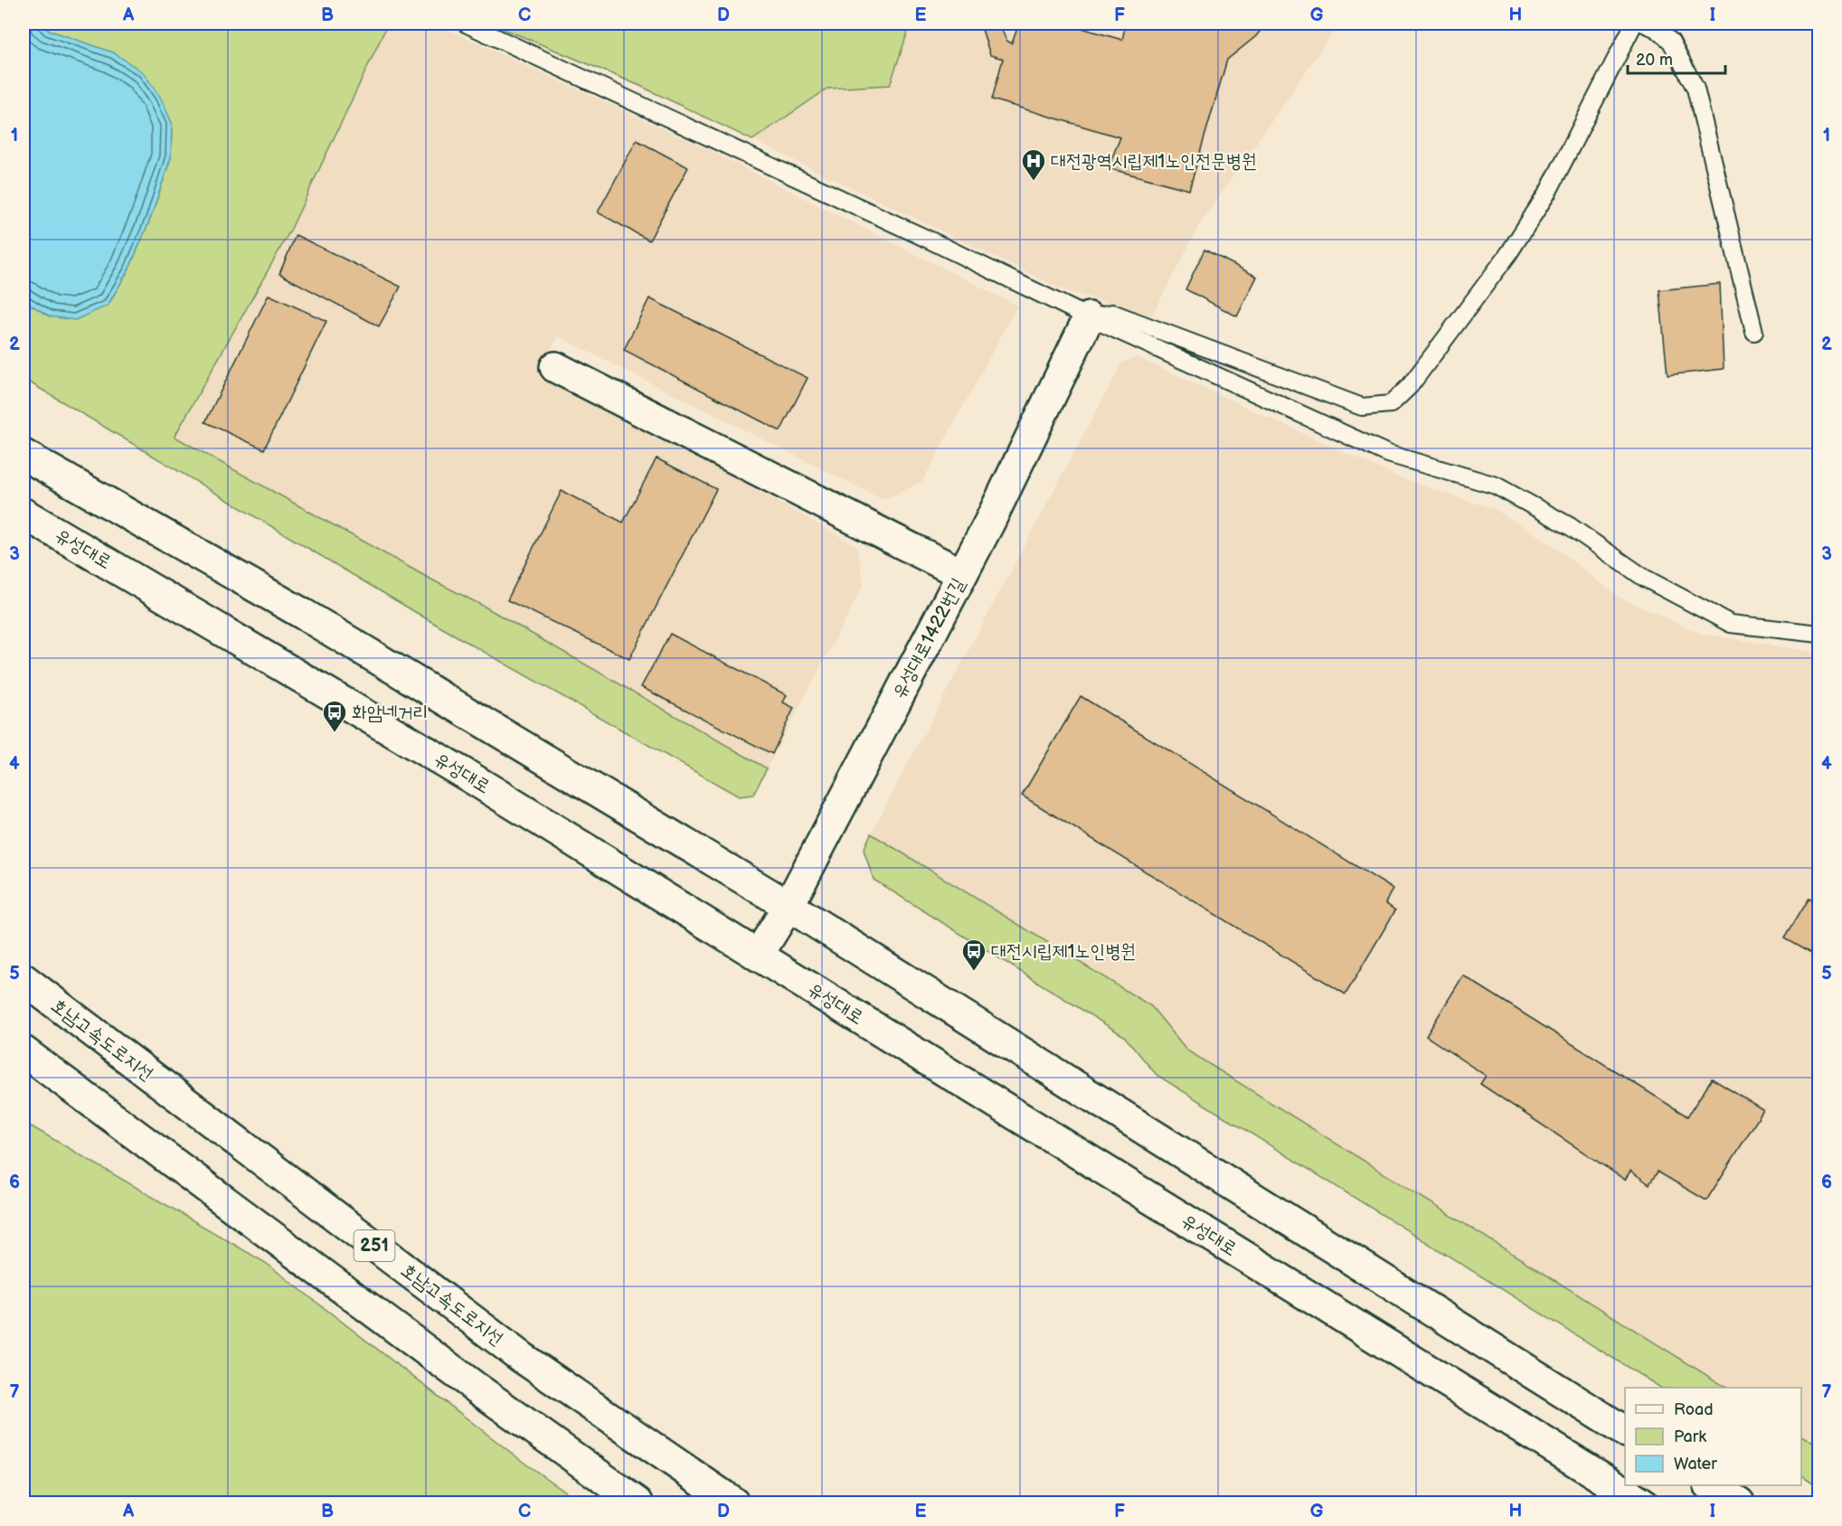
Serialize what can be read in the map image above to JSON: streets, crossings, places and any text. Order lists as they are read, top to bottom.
{
  "streets": {
    "main road": [
      "유성대로",
      "유성대로1422번길",
      "호남고속도로지선",
      "251"
    ]
  },
  "crossings": [
    ["유성대로", "유성대로1422번길"]
  ],
  "places": {
    "hospital": ["대전광역시립제1노인전문병원"],
    "bus stop": ["화암네거리", "대전시립제1노인병원"]
  },
  "legend": ["Road", "Park", "Water"],
  "scale_bar": "20 m",
  "grid": {
    "columns": [
      "A",
      "B",
      "C",
      "D",
      "E",
      "F",
      "G",
      "H",
      "I"
    ],
    "rows": [
      "1",
      "2",
      "3",
      "4",
      "5",
      "6",
      "7"
    ]
  }
}
